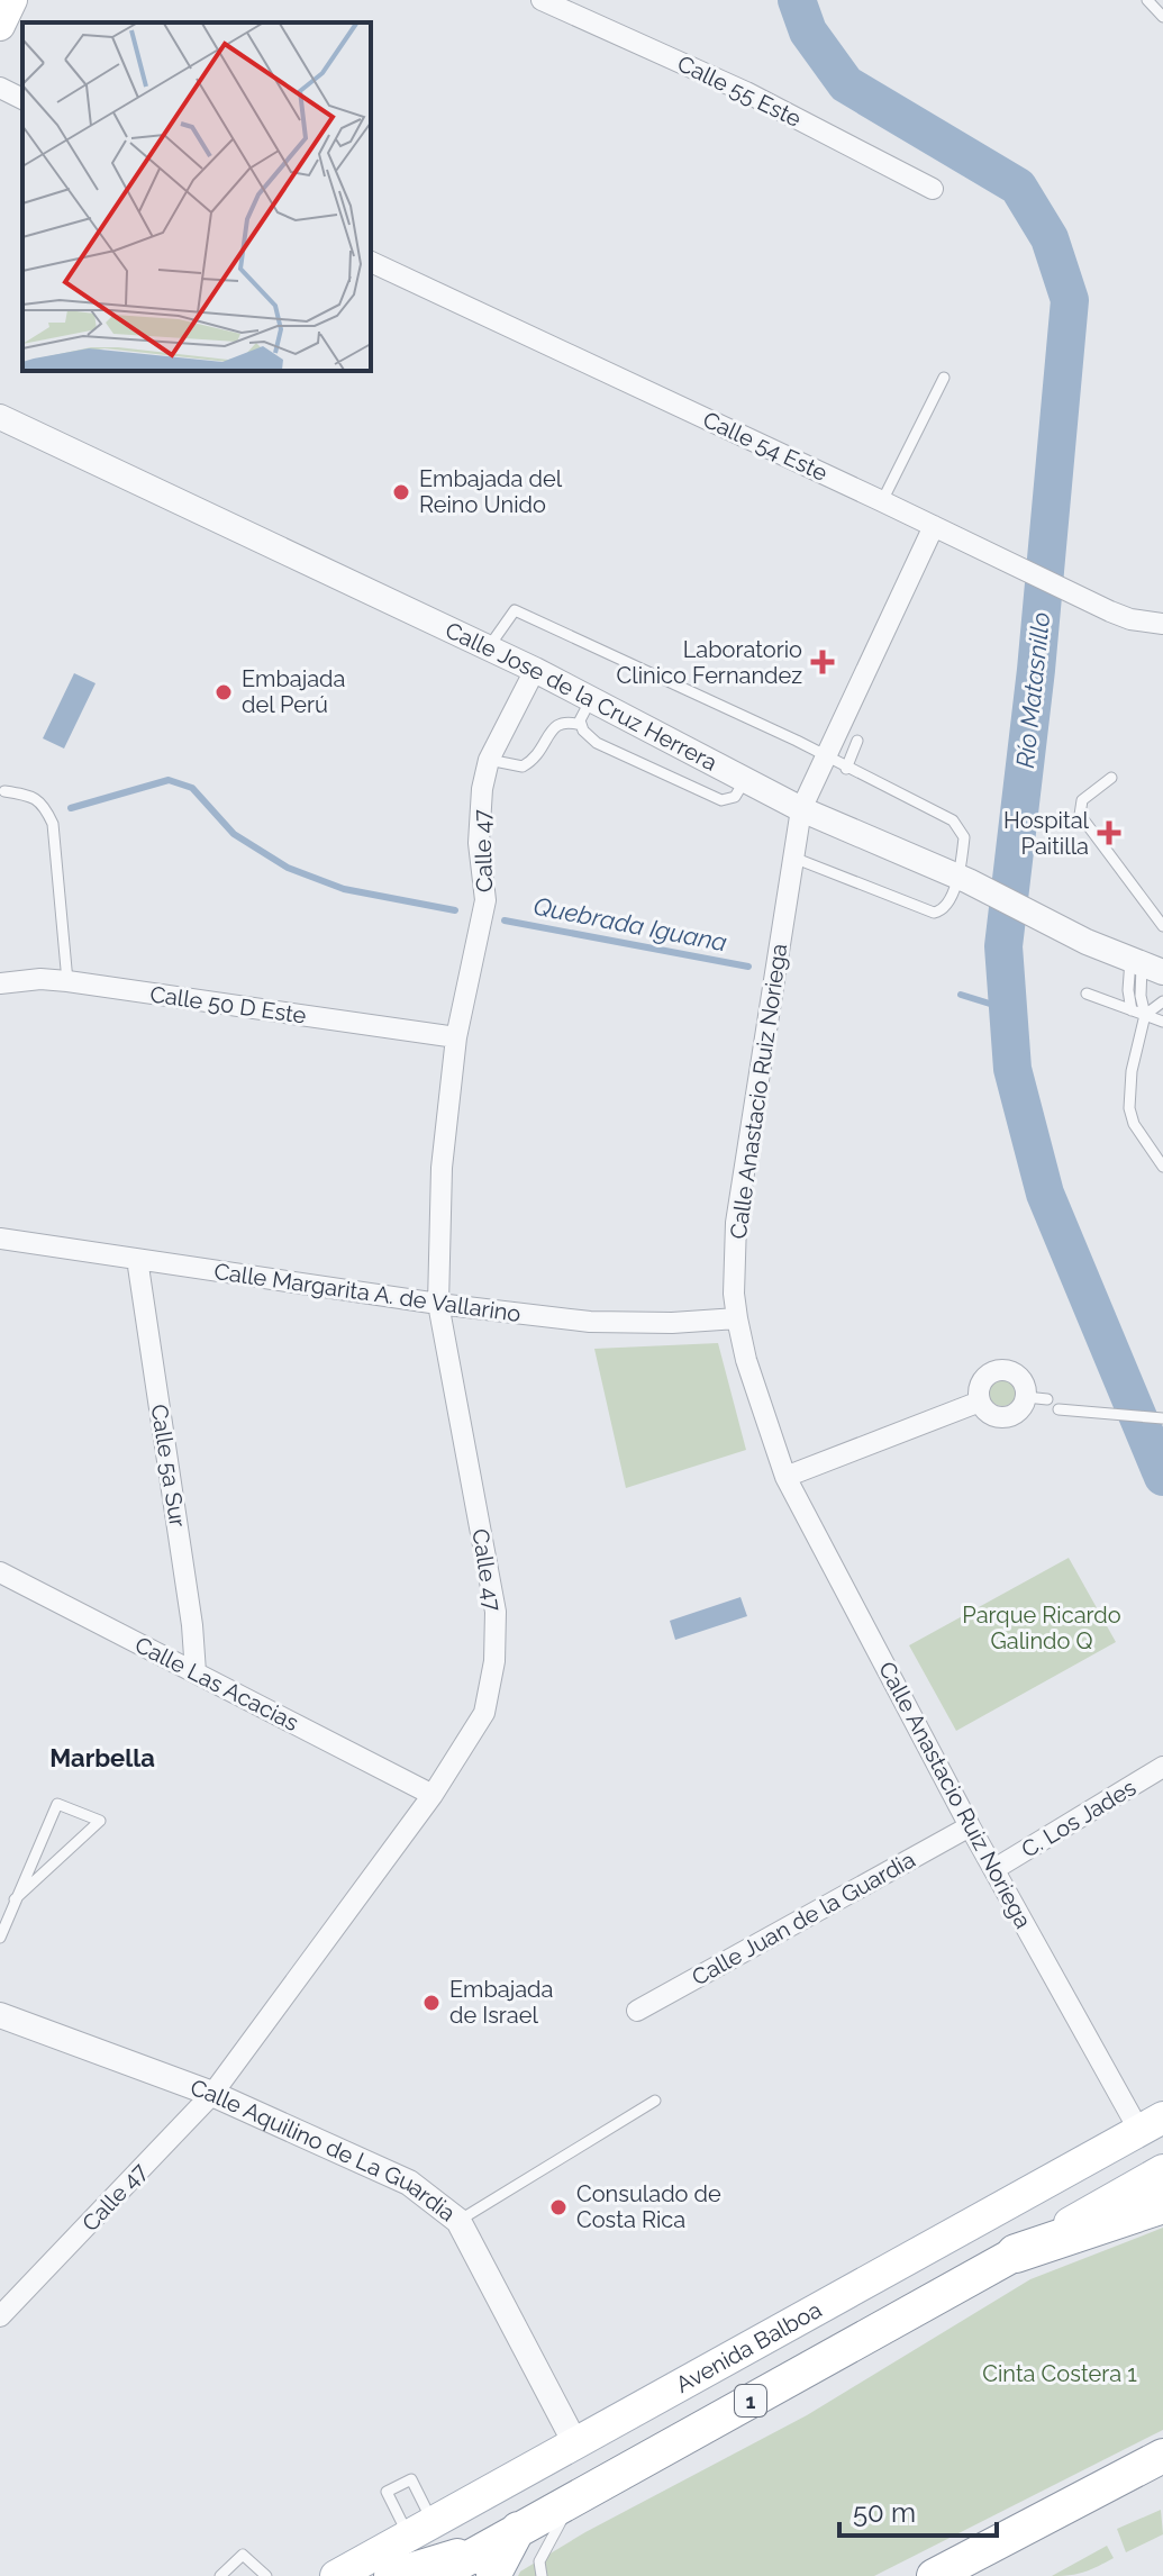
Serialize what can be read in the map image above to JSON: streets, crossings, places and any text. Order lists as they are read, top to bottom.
{
  "streets": {
    "highway": ["1"],
    "main road": ["Avenida Balboa"],
    "street": [
      "Calle 55 Este",
      "Calle 54 Este",
      "Calle Jose de la Cruz Herrera",
      "Calle 47",
      "Calle 50 D Este",
      "Calle Anastacio Ruiz Noriega",
      "Calle Margarita A. de Vallarino",
      "Calle 5a Sur",
      "Calle Las Acacias",
      "C. Los Jades",
      "Calle Juan de la Guardia",
      "Calle Aquilino de La Guardia"
    ]
  },
  "crossings": [
    ["Calle 54 Este", "Calle Anastacio Ruiz Noriega"],
    ["Calle Jose de la Cruz Herrera", "Calle 47"],
    ["Calle Jose de la Cruz Herrera", "Calle Anastacio Ruiz Noriega"],
    ["Calle 47", "Calle 50 D Este"],
    ["Calle 47", "Calle Margarita A. de Vallarino"],
    ["Calle 47", "Calle Las Acacias"],
    ["Calle 47", "Calle Aquilino de La Guardia"],
    ["Calle Anastacio Ruiz Noriega", "Calle Margarita A. de Vallarino"],
    ["Calle Anastacio Ruiz Noriega", "C. Los Jades"],
    ["Calle Anastacio Ruiz Noriega", "Calle Juan de la Guardia"],
    ["Calle Anastacio Ruiz Noriega", "Avenida Balboa"],
    ["Calle Margarita A. de Vallarino", "Calle 5a Sur"],
    ["Calle 5a Sur", "Calle Las Acacias"],
    ["Calle Aquilino de La Guardia", "Avenida Balboa"]
  ],
  "districts": ["Marbella"],
  "water": ["Río Matasnillo", "Quebrada Iguana"],
  "parks": ["Parque Ricardo Galindo Q", "Cinta Costera 1"],
  "places": {
    "other": [
      "Embajada del Reino Unido",
      "Embajada del Perú",
      "Embajada de Israel",
      "Consulado de Costa Rica"
    ],
    "health": ["Laboratorio Clinico Fernandez", "Hospital Paitilla"]
  },
  "scale_bar": "50 m"
}
